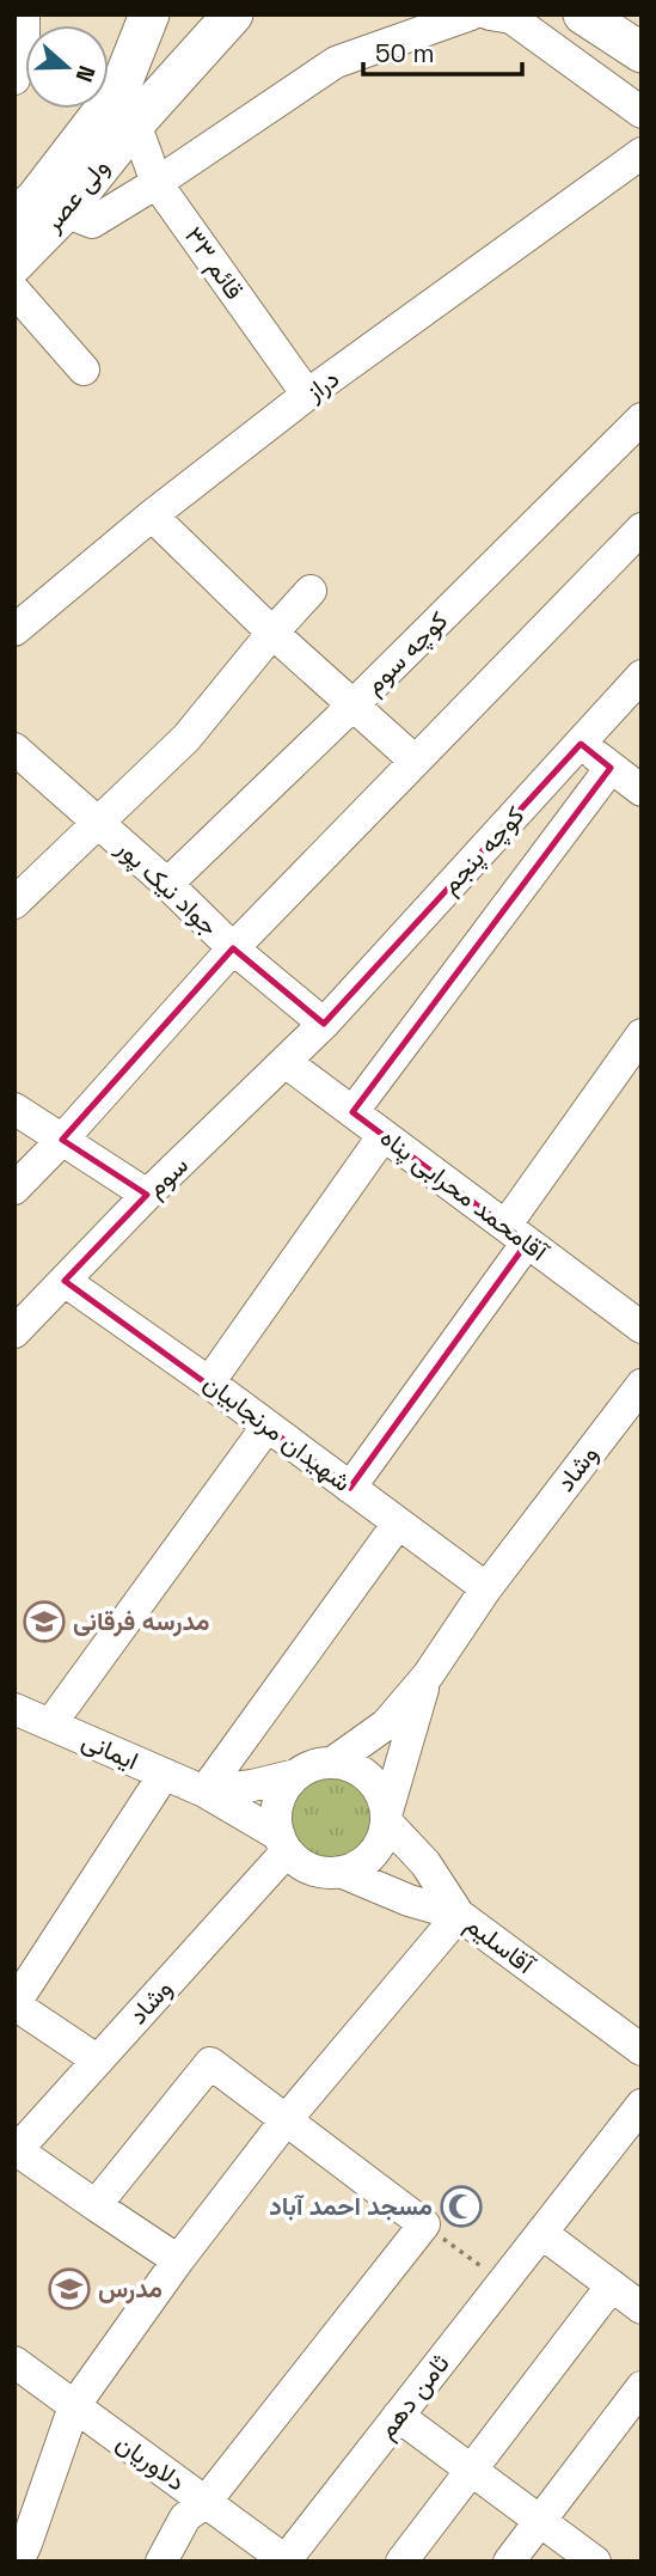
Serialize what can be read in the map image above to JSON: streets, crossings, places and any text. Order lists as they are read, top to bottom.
{
  "streets": {
    "main road": ["ولی عصر"],
    "street": [
      "قائم ۳۳",
      "دراز",
      "کوچه سوم",
      "کوچه پنجم",
      "جواد نیک پور",
      "سوم",
      "آقامحمد محرابی پناه",
      "شهیدان مرنجابیان",
      "وشاد",
      "ایمانی",
      "آقاسلیم",
      "ثامن دهم",
      "دلاوریان"
    ]
  },
  "crossings": [
    ["ولی عصر", "قائم ۳۳"],
    ["قائم ۳۳", "دراز"],
    ["کوچه سوم", "جواد نیک پور"],
    ["کوچه پنجم", "جواد نیک پور"],
    ["کوچه پنجم", "سوم"],
    ["جواد نیک پور", "سوم"],
    ["سوم", "آقامحمد محرابی پناه"],
    ["سوم", "شهیدان مرنجابیان"],
    ["شهیدان مرنجابیان", "وشاد"],
    ["وشاد", "ایمانی"],
    ["وشاد", "آقاسلیم"],
    ["ایمانی", "آقاسلیم"],
    ["ثامن دهم", "دلاوریان"]
  ],
  "places": {
    "school or university": ["مدرسه فرقانی", "مدرس"],
    "mosque": ["مسجد احمد آباد"]
  },
  "scale_bar": "50 m",
  "north": "right"
}
